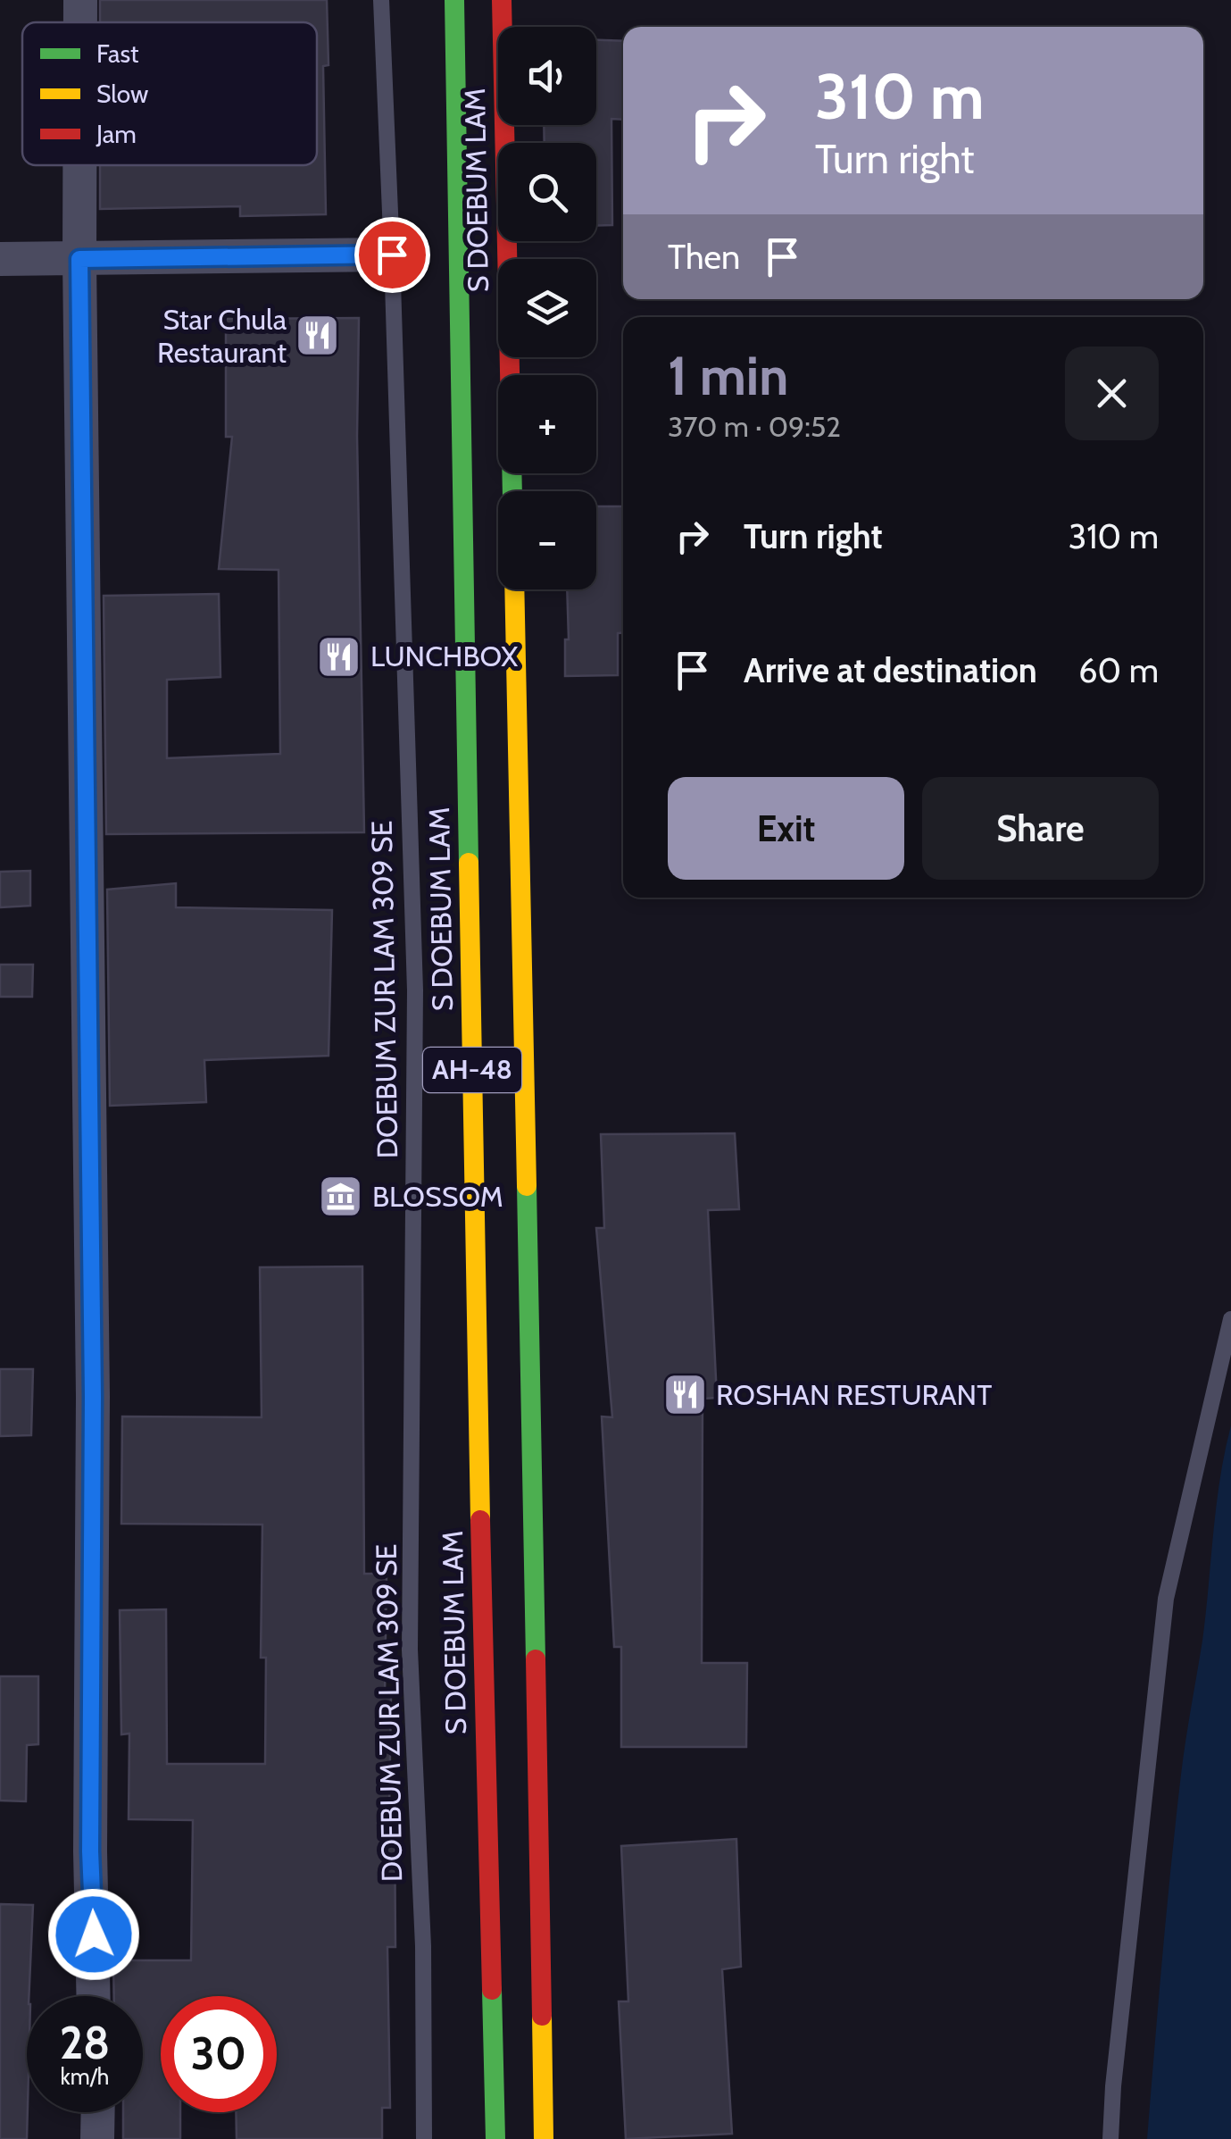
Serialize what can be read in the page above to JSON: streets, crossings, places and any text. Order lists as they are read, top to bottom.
{
  "streets": {
    "highway": ["S DOEBUM LAM", "AH-48"],
    "lane": ["DOEBUM ZUR LAM 309 SE"]
  },
  "places": {
    "restaurant": ["Star Chula Restaurant", "LUNCHBOX", "ROSHAN RESTURANT"],
    "museum": ["BLOSSOM"]
  },
  "legend": ["Fast", "Slow", "Jam"],
  "page": {
    "map_buttons": ["+", "−"],
    "turn": ["310 m", "Turn right"],
    "then": "Then",
    "heading": ["1 min", "370 m · 09:52"],
    "list": [
      {
        "name": "Turn right",
        "value": "310 m"
      },
      {
        "name": "Arrive at destination",
        "value": "60 m"
      }
    ],
    "buttons": ["Exit", "Share"],
    "speed": "28 km/h",
    "limit": "30"
  }
}
